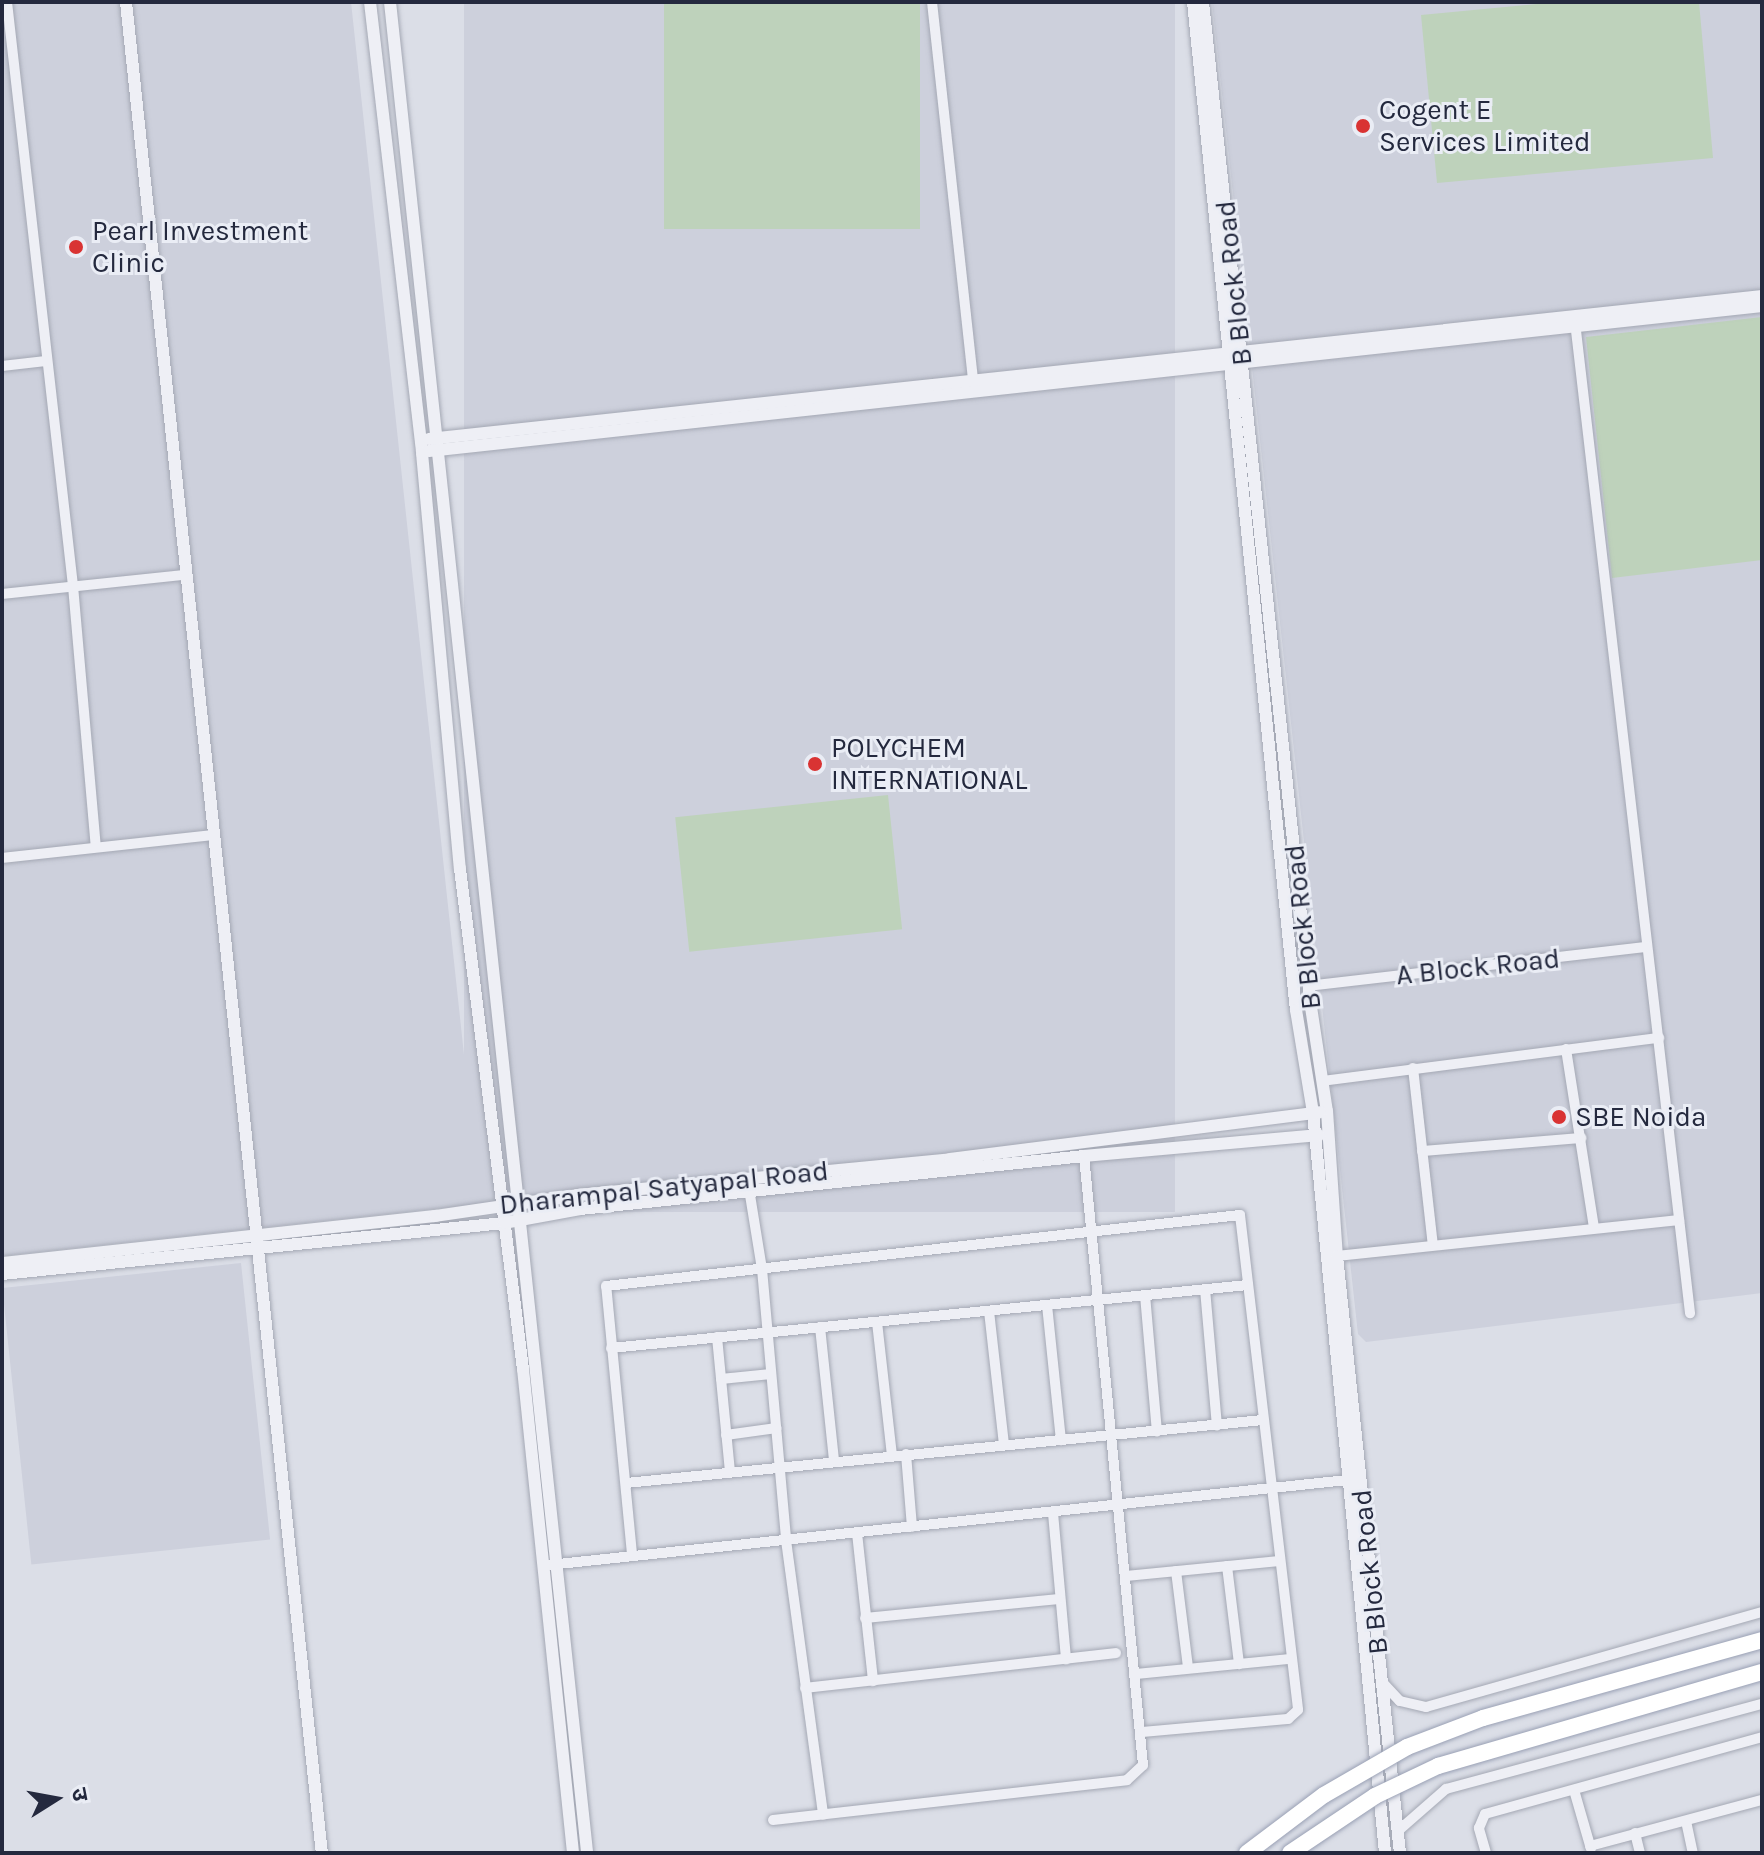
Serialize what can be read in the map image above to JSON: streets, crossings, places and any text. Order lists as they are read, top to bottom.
{
  "streets": {
    "street": ["B Block Road", "A Block Road", "Dharampal Satyapal Road"]
  },
  "crossings": [
    ["B Block Road", "A Block Road"],
    ["B Block Road", "Dharampal Satyapal Road"]
  ],
  "places": [
    "Cogent E Services Limited",
    "Pearl Investment Clinic",
    "POLYCHEM INTERNATIONAL",
    "SBE Noida"
  ],
  "north": "right"
}
